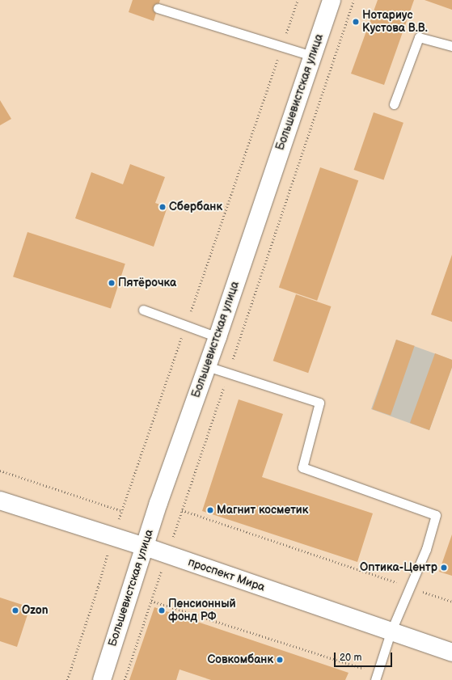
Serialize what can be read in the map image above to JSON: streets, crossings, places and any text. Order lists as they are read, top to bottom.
{
  "streets": {
    "street": ["Большевистская улица", "проспект Мира"]
  },
  "crossings": [
    ["Большевистская улица", "проспект Мира"]
  ],
  "places": [
    "Нотариус Кустова В.В.",
    "Сбербанк",
    "Пятёрочка",
    "Магнит косметик",
    "Оптика-Центр",
    "Ozon",
    "Пенсионный фонд РФ",
    "Совкомбанк"
  ],
  "scale_bar": "20 m"
}
